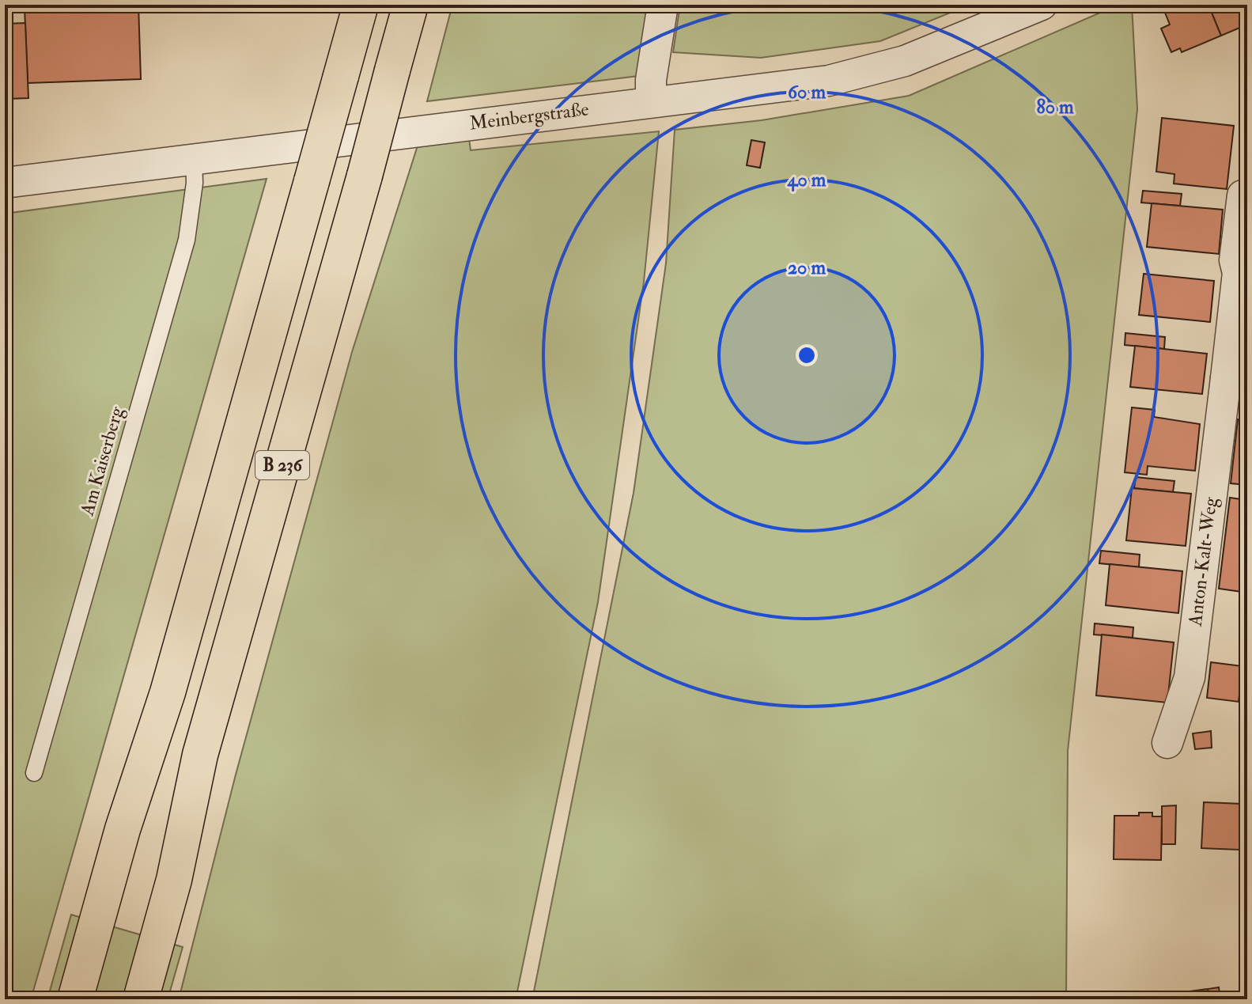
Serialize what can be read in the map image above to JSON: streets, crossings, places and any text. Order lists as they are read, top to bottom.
{
  "streets": {
    "highway": ["B 236"],
    "street": ["Meinbergstraße", "Anton-Kalt-Weg"],
    "lane": ["Am Kaiserberg"]
  },
  "crossings": [
    ["Meinbergstraße", "Am Kaiserberg"]
  ],
  "rings": [
    "60 m",
    "80 m",
    "40 m",
    "20 m"
  ]
}
